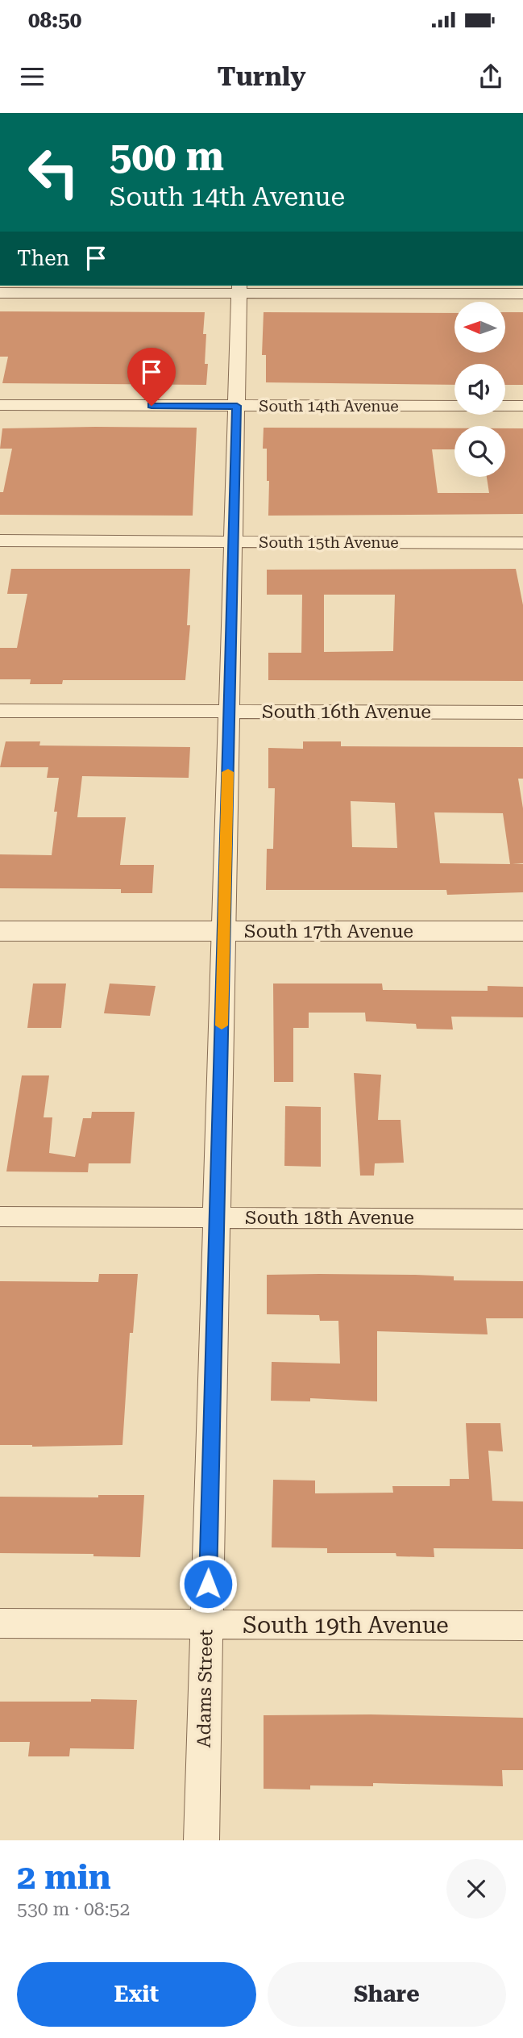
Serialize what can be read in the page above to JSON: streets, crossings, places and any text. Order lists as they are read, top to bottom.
{
  "streets": {
    "street": [
      "South 14th Avenue",
      "South 15th Avenue",
      "South 16th Avenue",
      "South 17th Avenue",
      "South 18th Avenue",
      "South 19th Avenue",
      "Adams Street"
    ]
  },
  "crossings": [
    ["South 14th Avenue", "Adams Street"],
    ["South 15th Avenue", "Adams Street"],
    ["South 16th Avenue", "Adams Street"],
    ["South 17th Avenue", "Adams Street"],
    ["South 18th Avenue", "Adams Street"],
    ["South 19th Avenue", "Adams Street"]
  ],
  "north": "left",
  "page": {
    "status": "08:50",
    "header": "Turnly",
    "turn": ["500 m", "South 14th Avenue"],
    "then": "Then",
    "heading": ["2 min", "530 m · 08:52"],
    "buttons": ["Exit", "Share"]
  }
}
